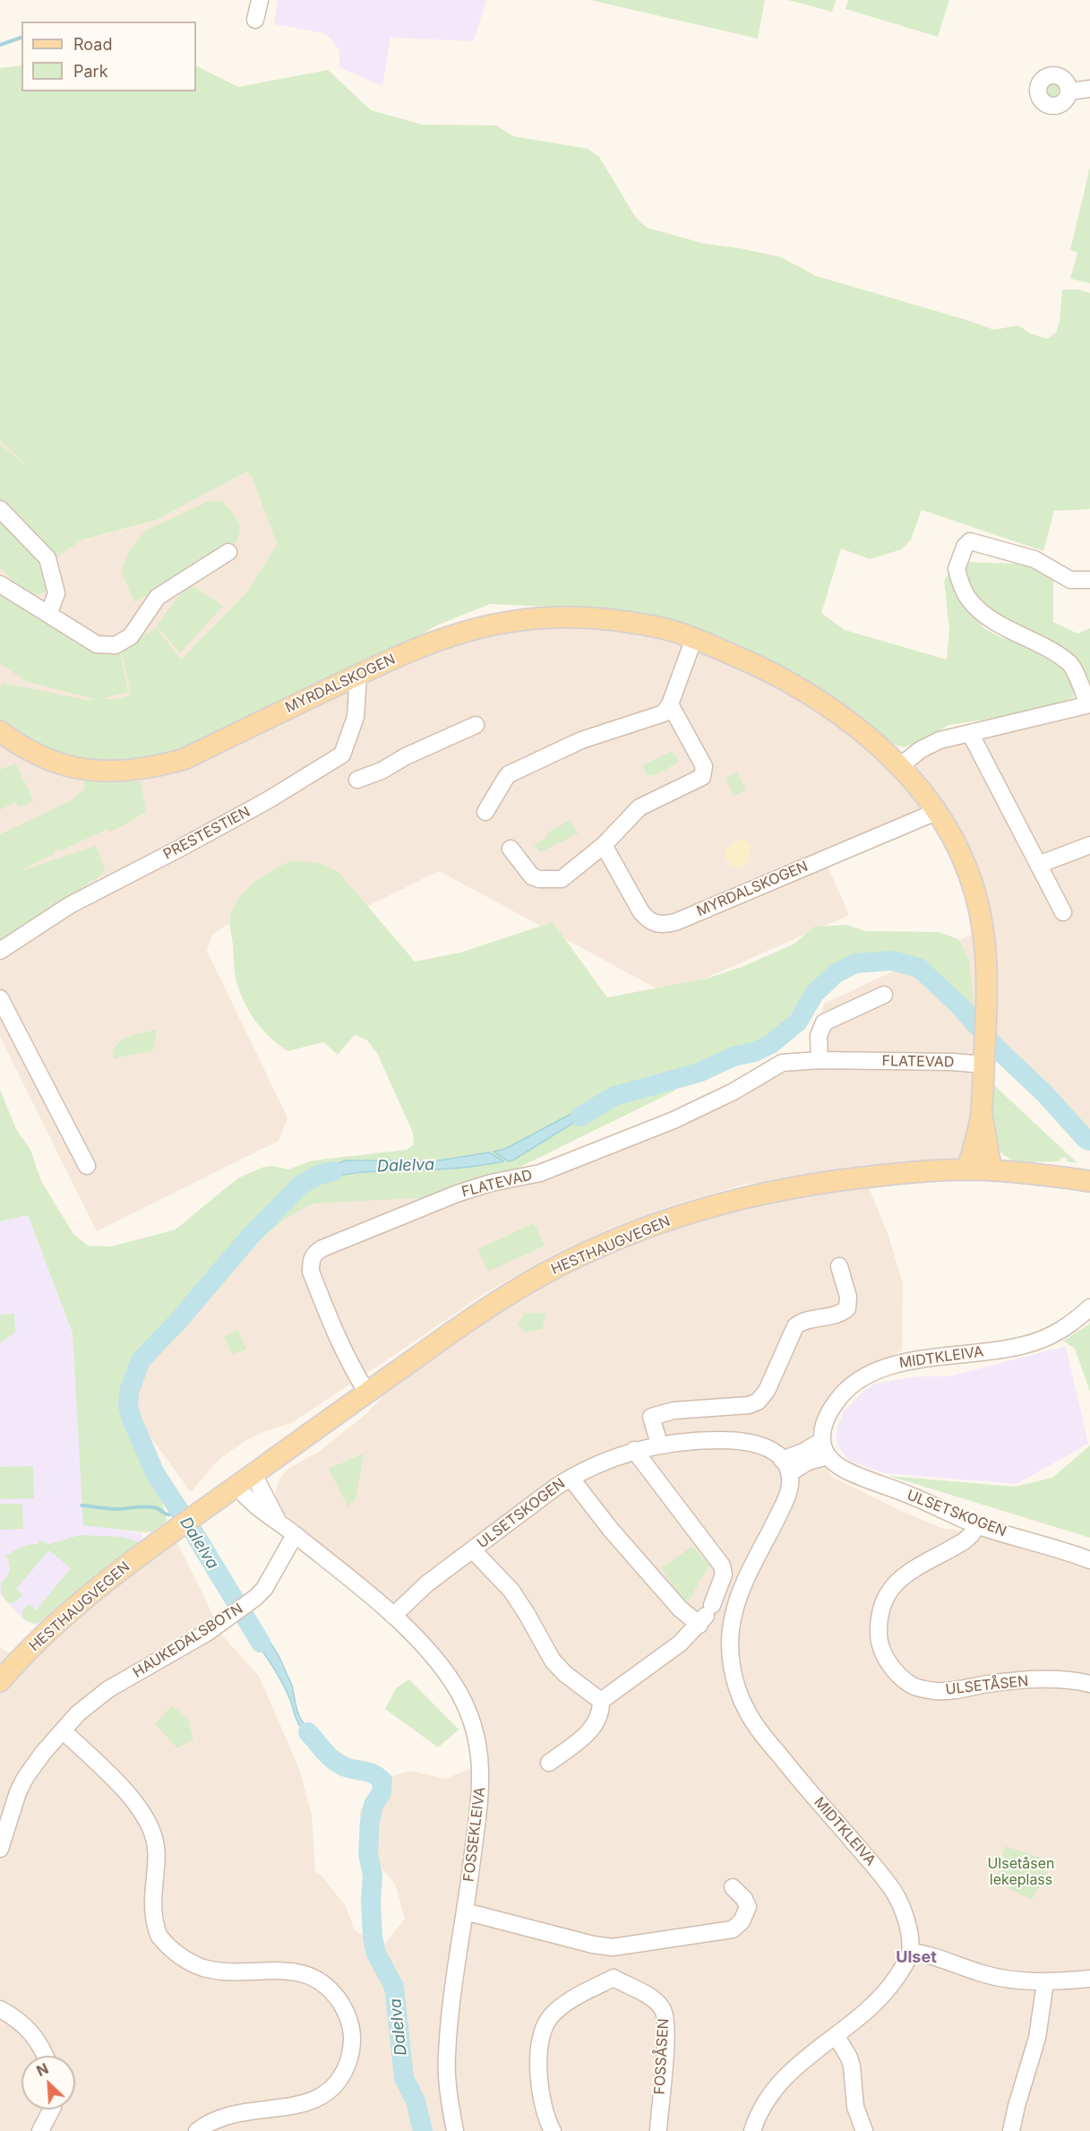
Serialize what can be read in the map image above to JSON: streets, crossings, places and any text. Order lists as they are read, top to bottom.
{
  "streets": {
    "main road": ["MYRDALSKOGEN", "HESTHAUGVEGEN"],
    "street": [
      "PRESTESTIEN",
      "FLATEVAD",
      "MIDTKLEIVA",
      "ULSETSKOGEN",
      "HAUKEDALSBOTN",
      "ULSETÅSEN",
      "FOSSEKLEIVA",
      "FOSSÅSEN"
    ]
  },
  "crossings": [
    ["MYRDALSKOGEN", "PRESTESTIEN"],
    ["MYRDALSKOGEN", "FLATEVAD"],
    ["FLATEVAD", "HESTHAUGVEGEN"],
    ["HESTHAUGVEGEN", "FOSSEKLEIVA"],
    ["MIDTKLEIVA", "ULSETSKOGEN"],
    ["ULSETSKOGEN", "ULSETÅSEN"],
    ["ULSETSKOGEN", "FOSSEKLEIVA"],
    ["HAUKEDALSBOTN", "FOSSEKLEIVA"]
  ],
  "districts": ["Ulset"],
  "water": ["Dalelva"],
  "parks": ["Ulsetåsen lekeplass"],
  "legend": ["Road", "Park"],
  "north": "top left"
}
